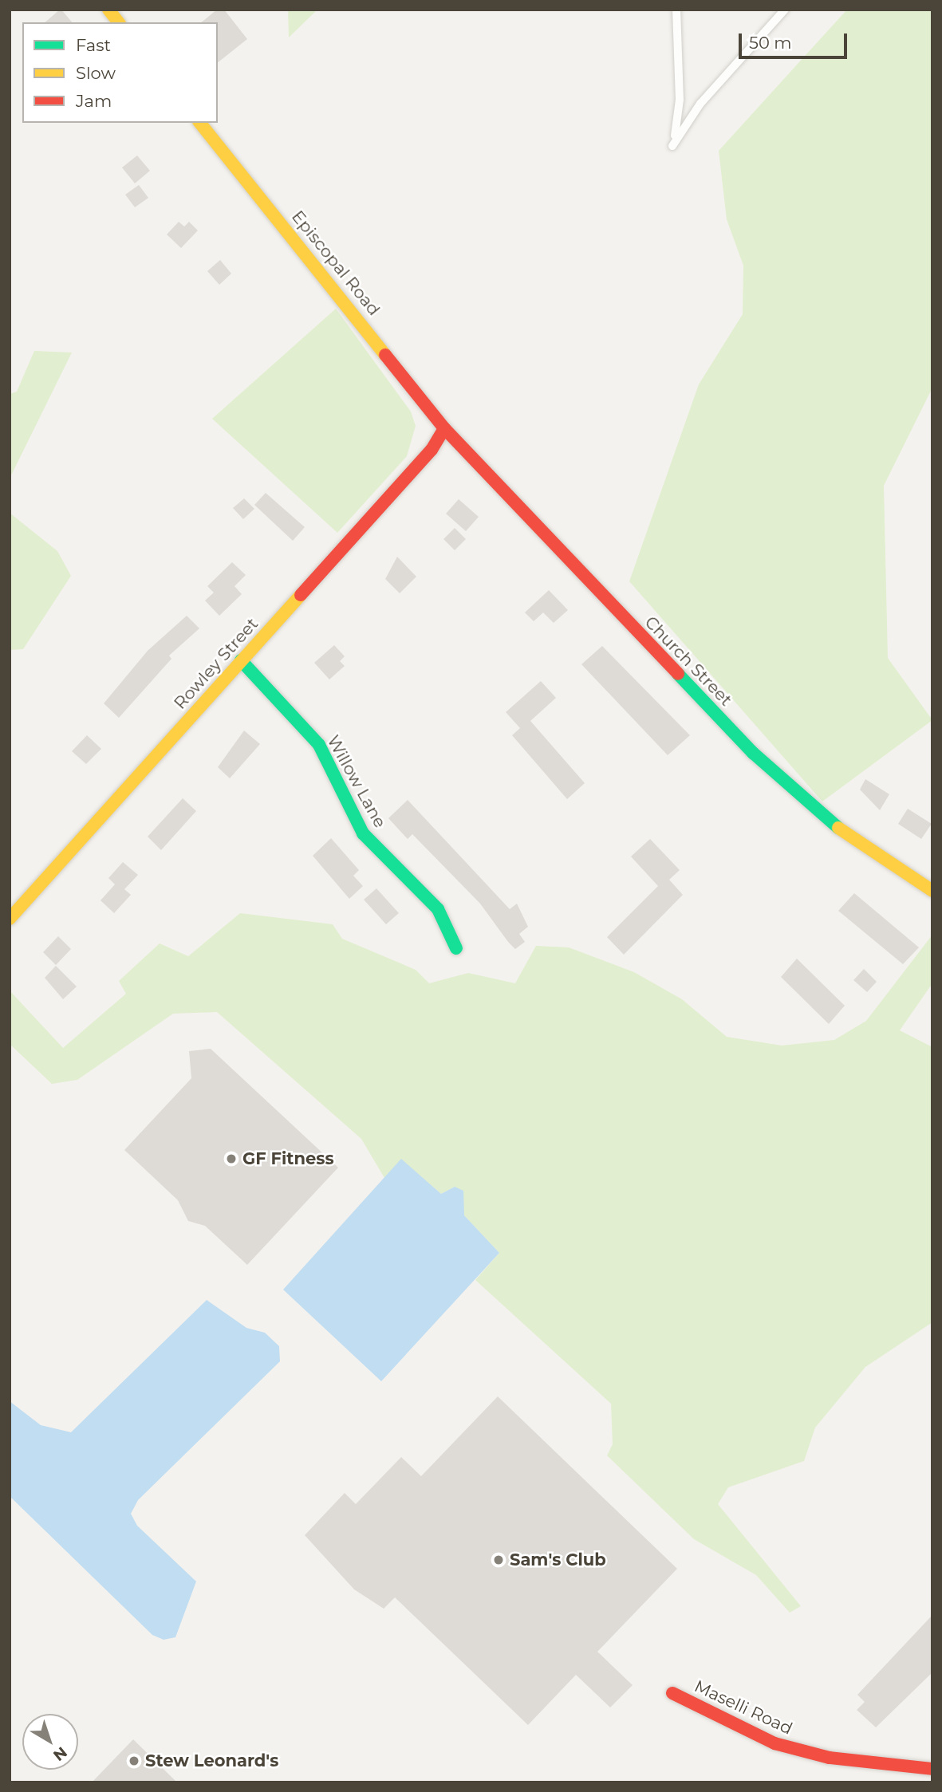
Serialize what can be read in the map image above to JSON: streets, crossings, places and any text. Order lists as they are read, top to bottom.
{
  "streets": {
    "street": [
      "Episcopal Road",
      "Church Street",
      "Rowley Street",
      "Willow Lane",
      "Maselli Road"
    ]
  },
  "crossings": [
    ["Episcopal Road", "Church Street"],
    ["Episcopal Road", "Rowley Street"],
    ["Church Street", "Rowley Street"],
    ["Rowley Street", "Willow Lane"]
  ],
  "places": ["GF Fitness", "Sam's Club", "Stew Leonard's"],
  "legend": ["Fast", "Slow", "Jam"],
  "scale_bar": "50 m",
  "north": "bottom right"
}
